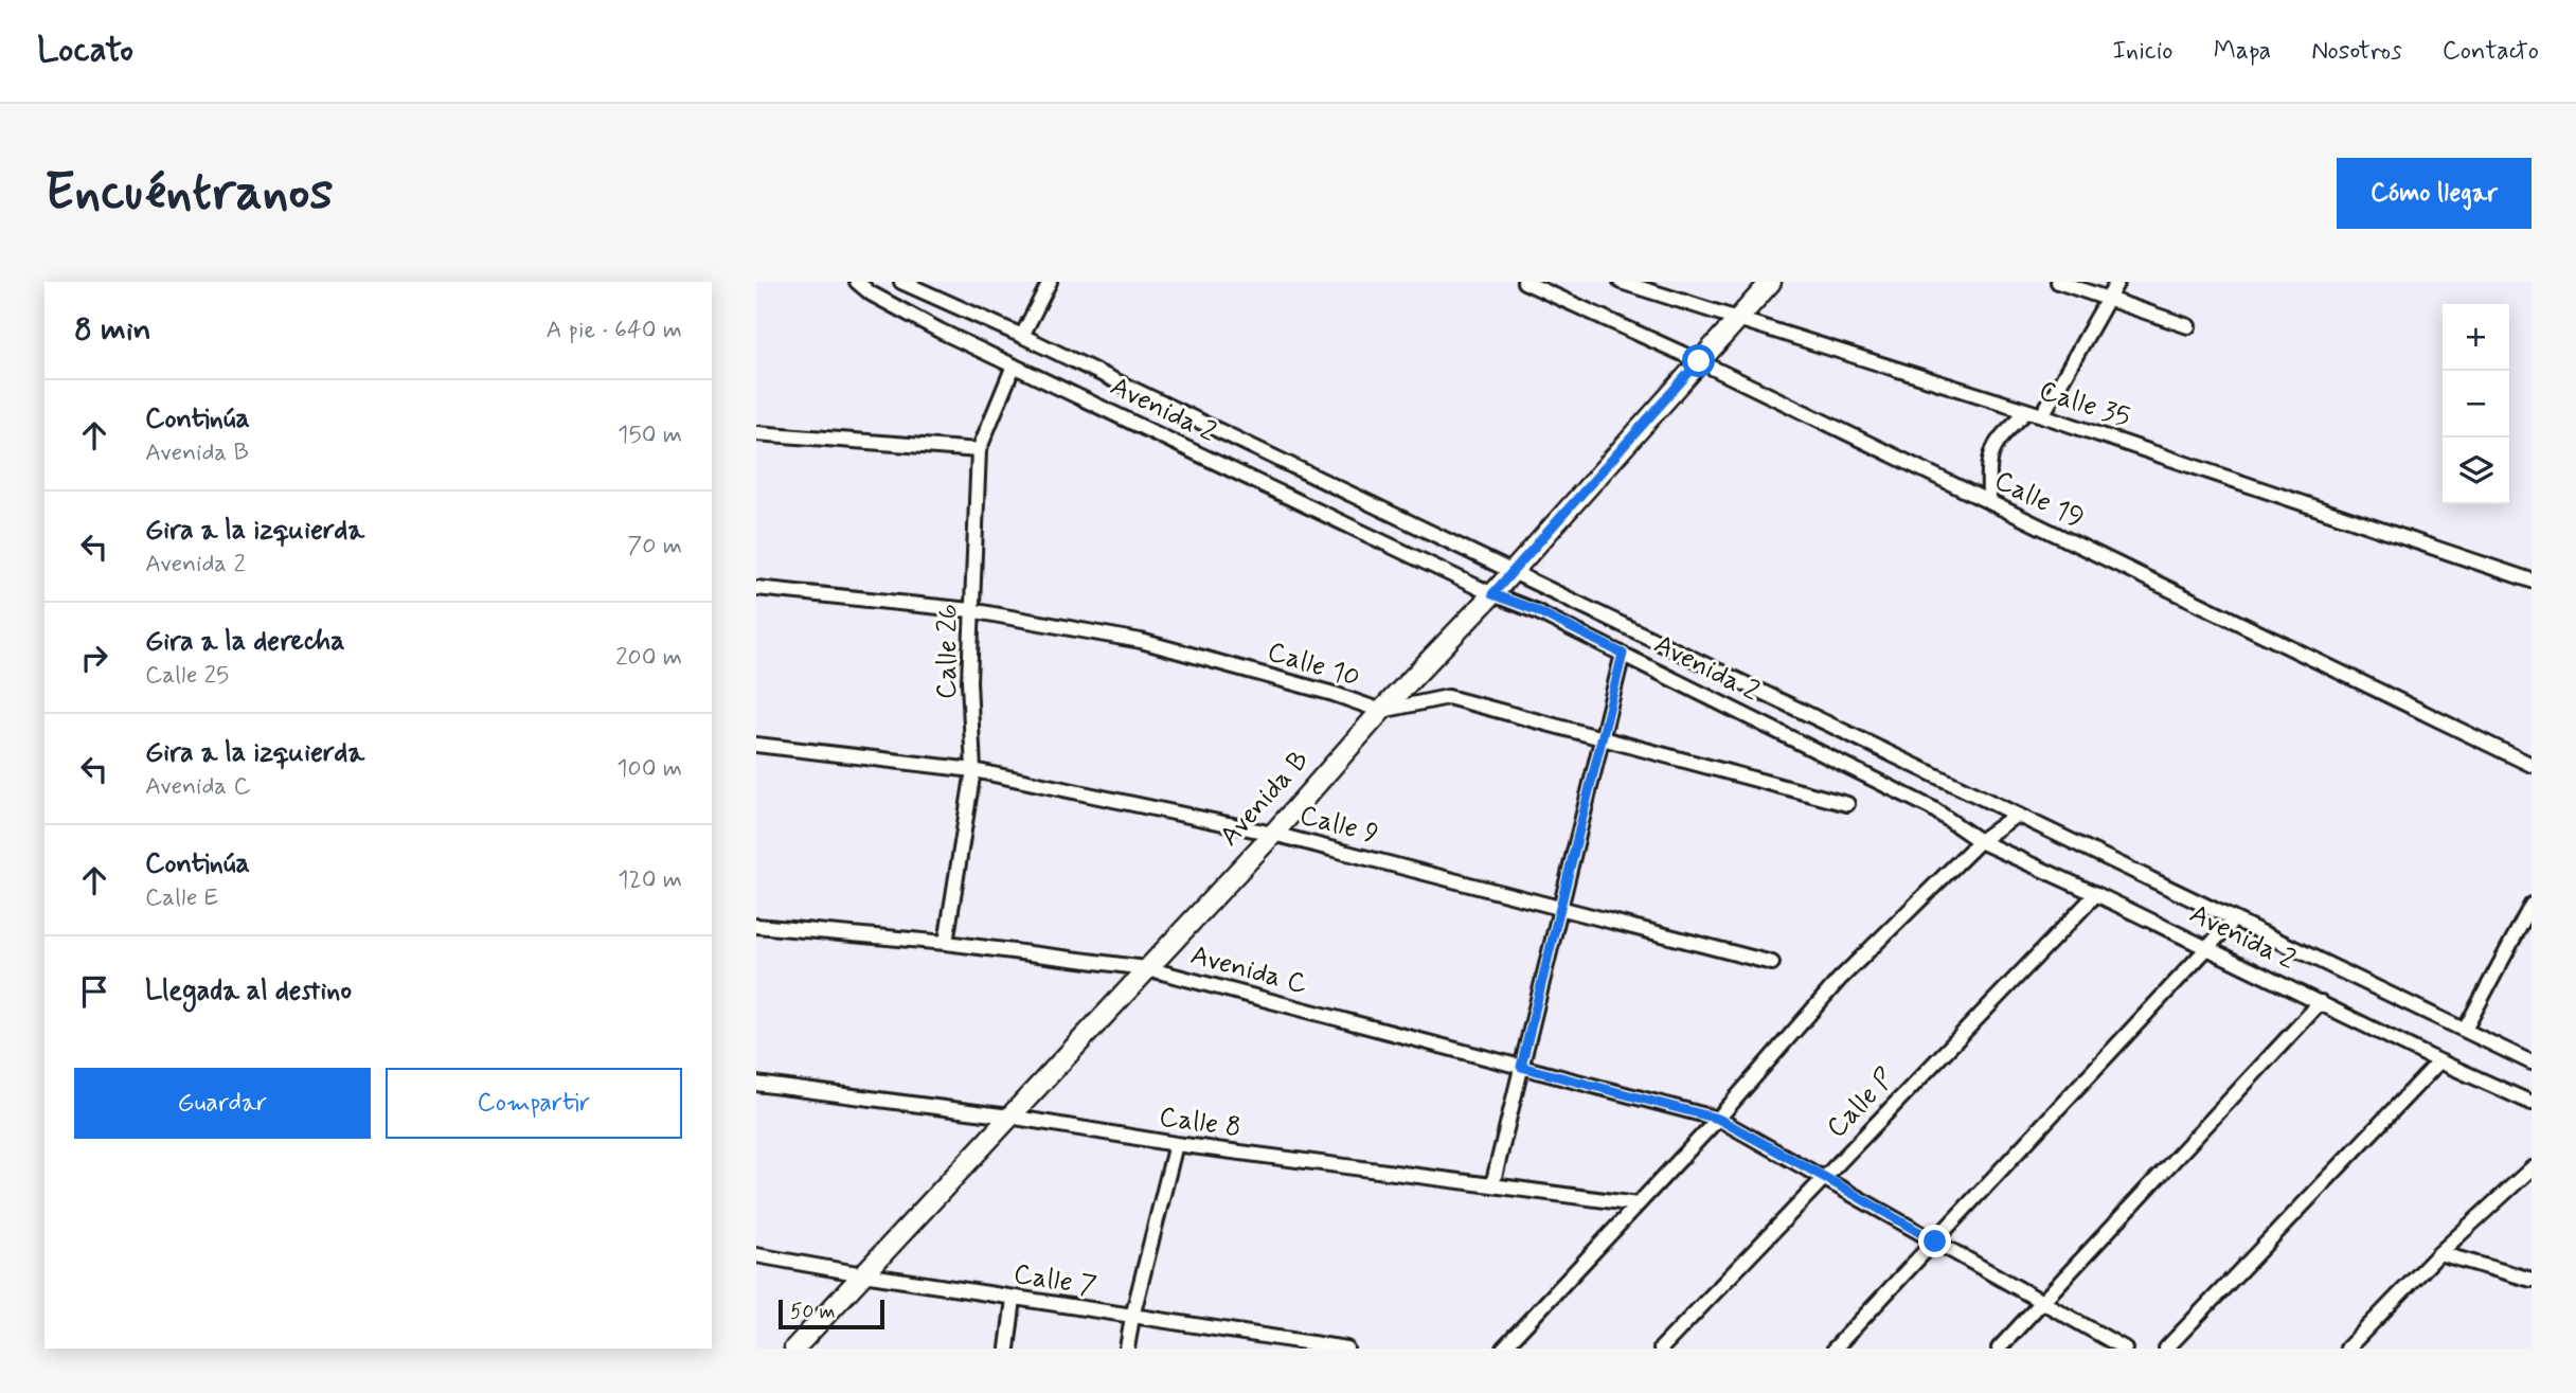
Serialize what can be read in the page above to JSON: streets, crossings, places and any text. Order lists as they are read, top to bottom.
{
  "streets": {
    "street": [
      "Calle 35",
      "Avenida 2",
      "Calle 19",
      "Calle 26",
      "Calle 10",
      "Avenida B",
      "Calle 9",
      "Avenida C",
      "Calle P",
      "Calle 8",
      "Calle 7"
    ]
  },
  "crossings": [
    ["Calle 35", "Avenida B"],
    ["Avenida 2", "Calle 26"],
    ["Avenida 2", "Avenida B"],
    ["Avenida 2", "Calle P"],
    ["Calle 19", "Avenida B"],
    ["Calle 26", "Calle 10"],
    ["Calle 26", "Calle 9"],
    ["Calle 26", "Avenida C"],
    ["Calle 10", "Avenida B"],
    ["Avenida B", "Calle 9"],
    ["Avenida B", "Avenida C"],
    ["Avenida B", "Calle 8"],
    ["Avenida B", "Calle 7"],
    ["Avenida C", "Calle P"]
  ],
  "scale_bar": "50 m",
  "page": {
    "header": "Locato",
    "nav": [
      "Inicio",
      "Mapa",
      "Nosotros",
      "Contacto"
    ],
    "buttons": [
      "Cómo llegar",
      ["Guardar", "Compartir"]
    ],
    "title": "Encuéntranos",
    "heading": ["8 min", "A pie · 640 m"],
    "map_buttons": ["+", "−"],
    "list": [
      ["Continúa", "Avenida B", "150 m"],
      ["Gira a la izquierda", "Avenida 2", "70 m"],
      ["Gira a la derecha", "Calle 25", "200 m"],
      ["Gira a la izquierda", "Avenida C", "100 m"],
      ["Continúa", "Calle E", "120 m"],
      "Llegada al destino"
    ],
    "scale": "50 m"
  }
}
